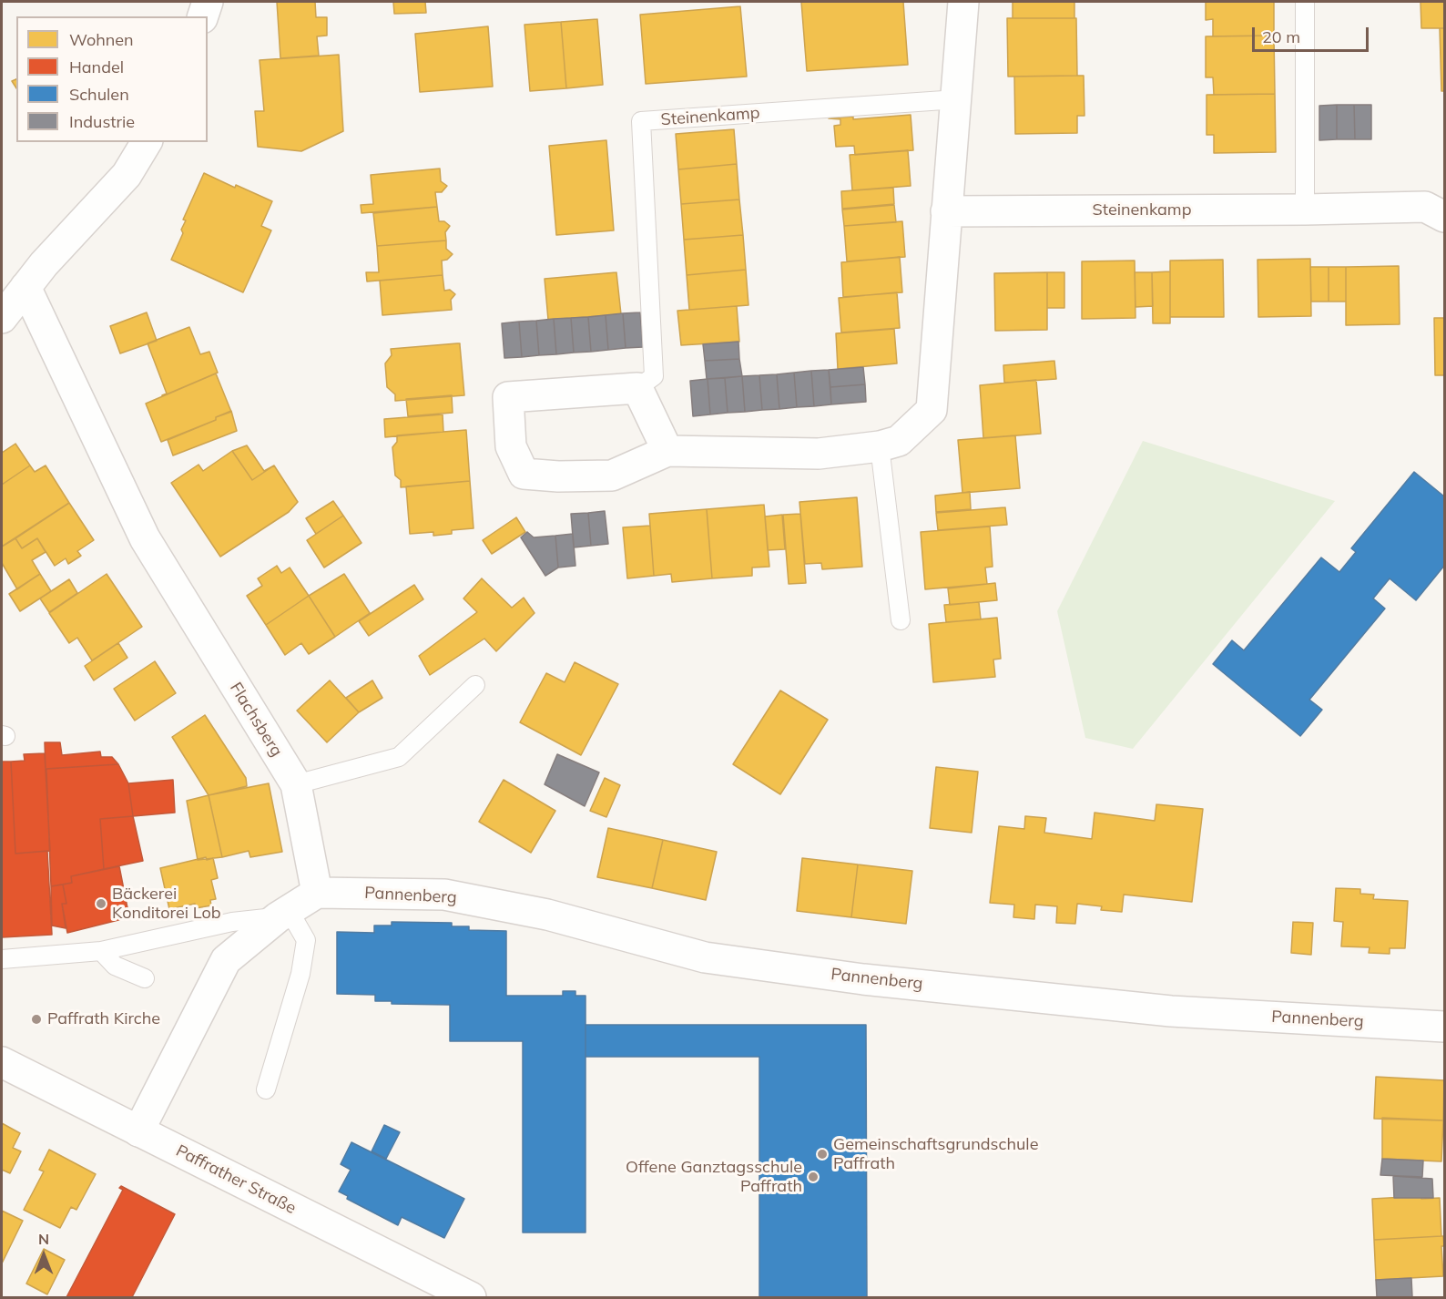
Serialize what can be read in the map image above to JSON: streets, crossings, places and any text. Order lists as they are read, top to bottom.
{
  "streets": {
    "street": [
      "Steinenkamp",
      "Flachsberg",
      "Pannenberg",
      "Paffrather Straße"
    ]
  },
  "crossings": [
    ["Flachsberg", "Pannenberg"]
  ],
  "places": [
    "Bäckerei Konditorei Lob",
    "Paffrath Kirche",
    "Gemeinschaftsgrundschule Paffrath",
    "Offene Ganztagsschule Paffrath"
  ],
  "legend": [
    "Wohnen",
    "Handel",
    "Schulen",
    "Industrie"
  ],
  "scale_bar": "20 m",
  "north": "top"
}
